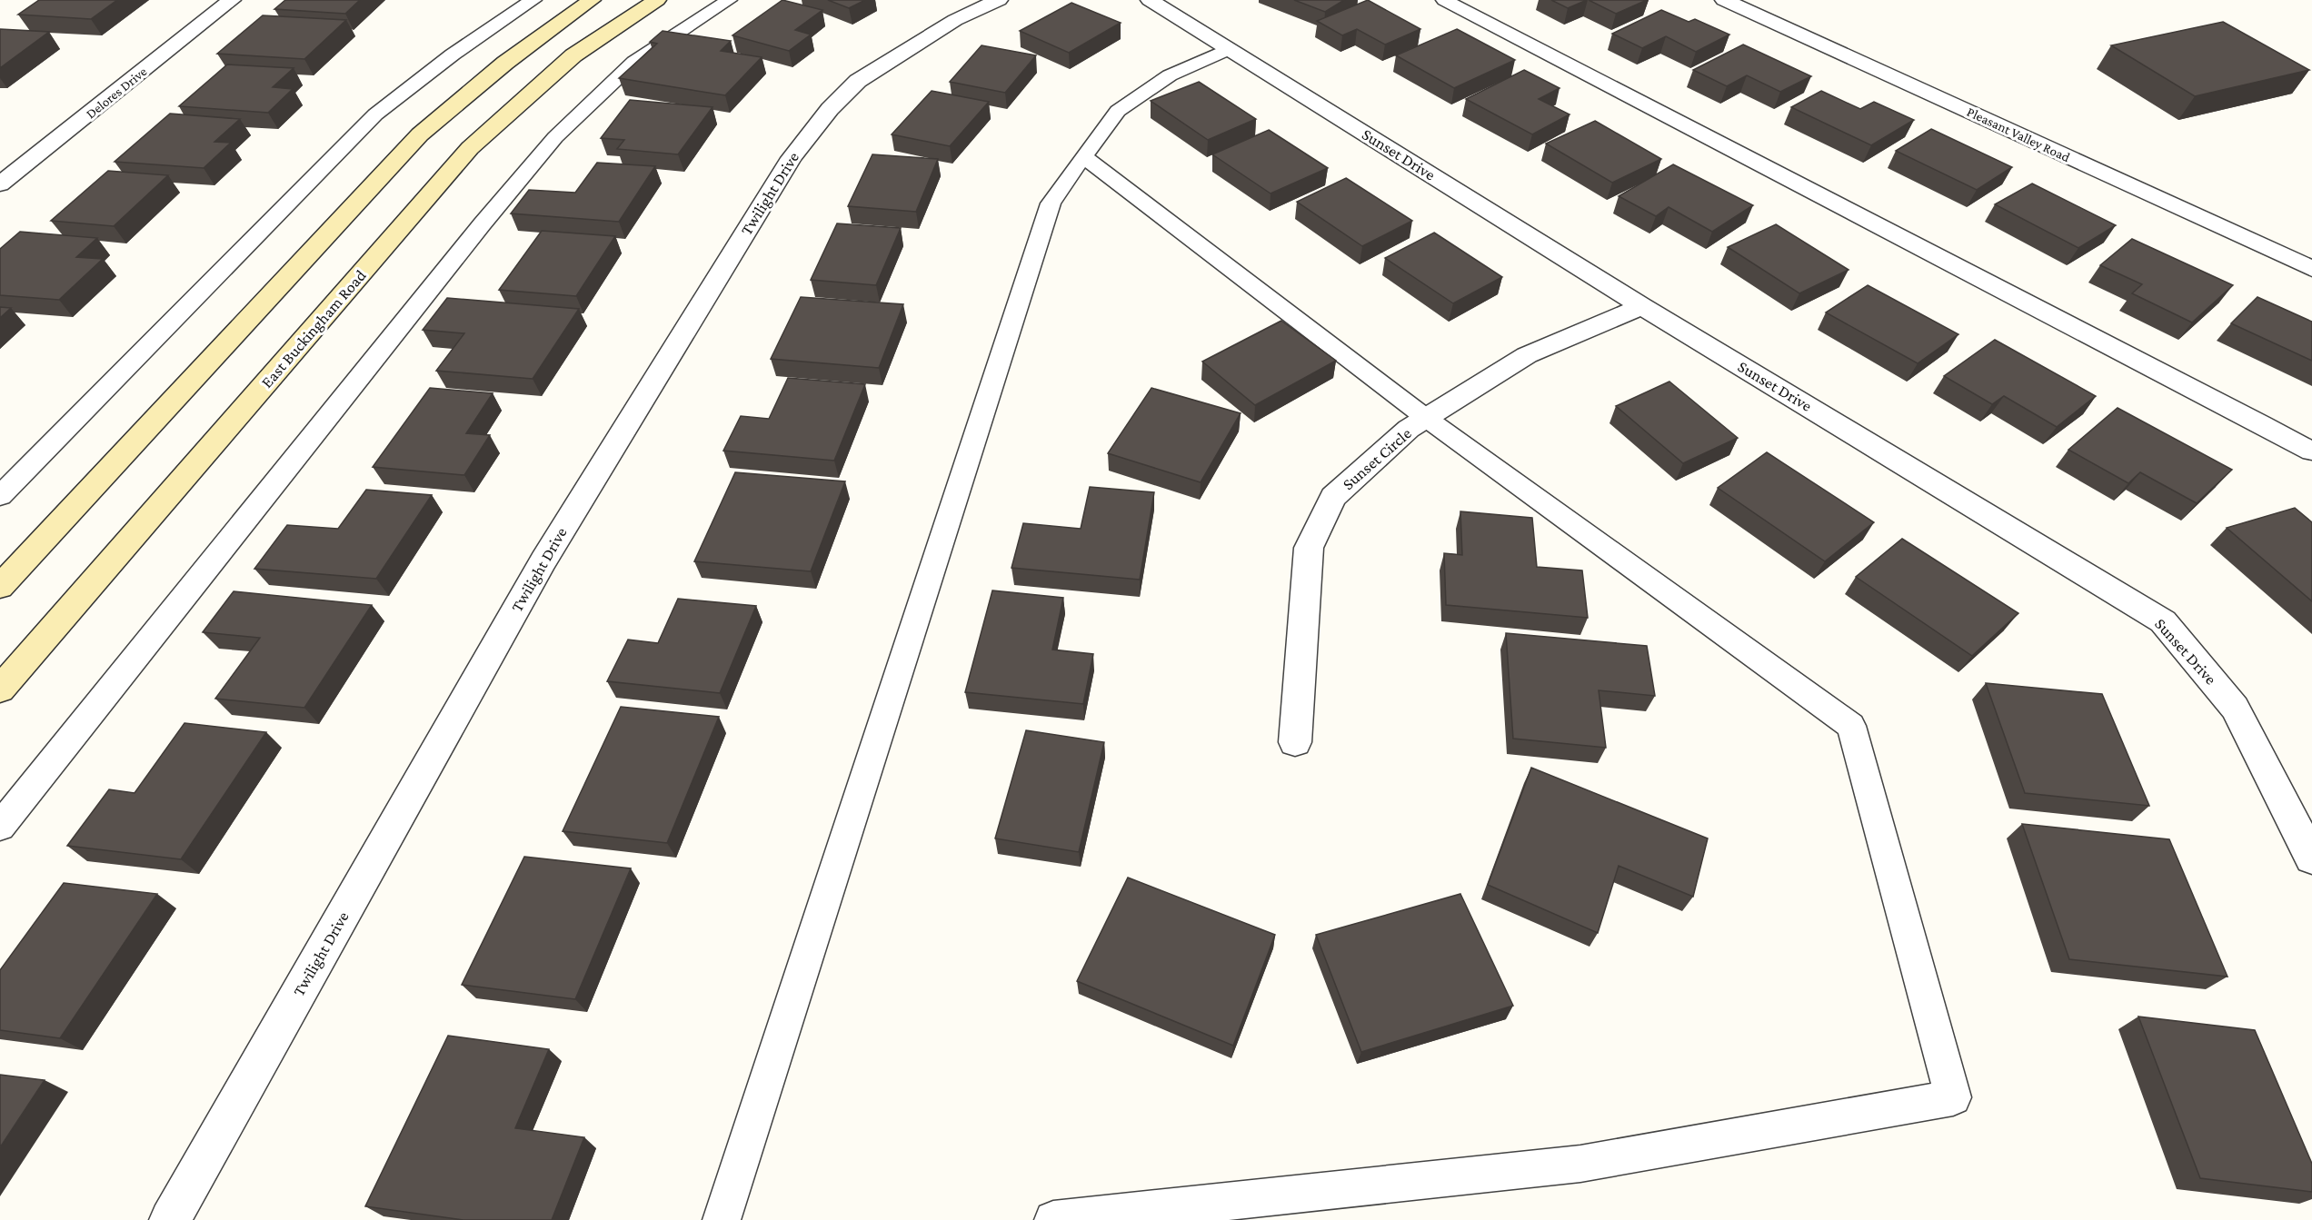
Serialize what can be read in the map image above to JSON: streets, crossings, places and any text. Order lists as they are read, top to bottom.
{
  "streets": {
    "main road": ["East Buckingham Road"],
    "street": [
      "Delores Drive",
      "Pleasant Valley Road",
      "Sunset Drive",
      "Twilight Drive",
      "Sunset Circle"
    ]
  },
  "crossings": [
    ["Sunset Drive", "Sunset Circle"]
  ]
}
